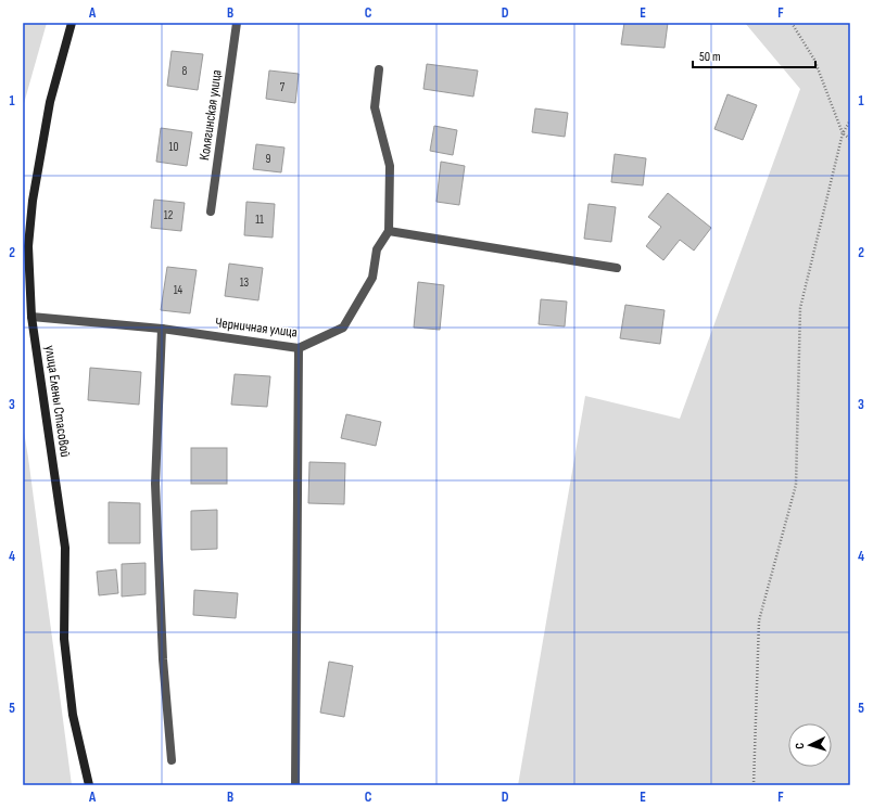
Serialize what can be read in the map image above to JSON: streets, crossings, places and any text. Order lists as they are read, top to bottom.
{
  "streets": {
    "main road": ["улица Елены Стасовой"],
    "street": ["Колягинская улица", "Черничная улица"]
  },
  "crossings": [
    ["Черничная улица", "улица Елены Стасовой"]
  ],
  "house_numbers": [
    "8",
    "7",
    "10",
    "9",
    "12",
    "11",
    "13",
    "14"
  ],
  "scale_bar": "50 m",
  "north": "left",
  "grid": {
    "columns": [
      "A",
      "B",
      "C",
      "D",
      "E",
      "F"
    ],
    "rows": [
      "1",
      "2",
      "3",
      "4",
      "5"
    ]
  }
}
